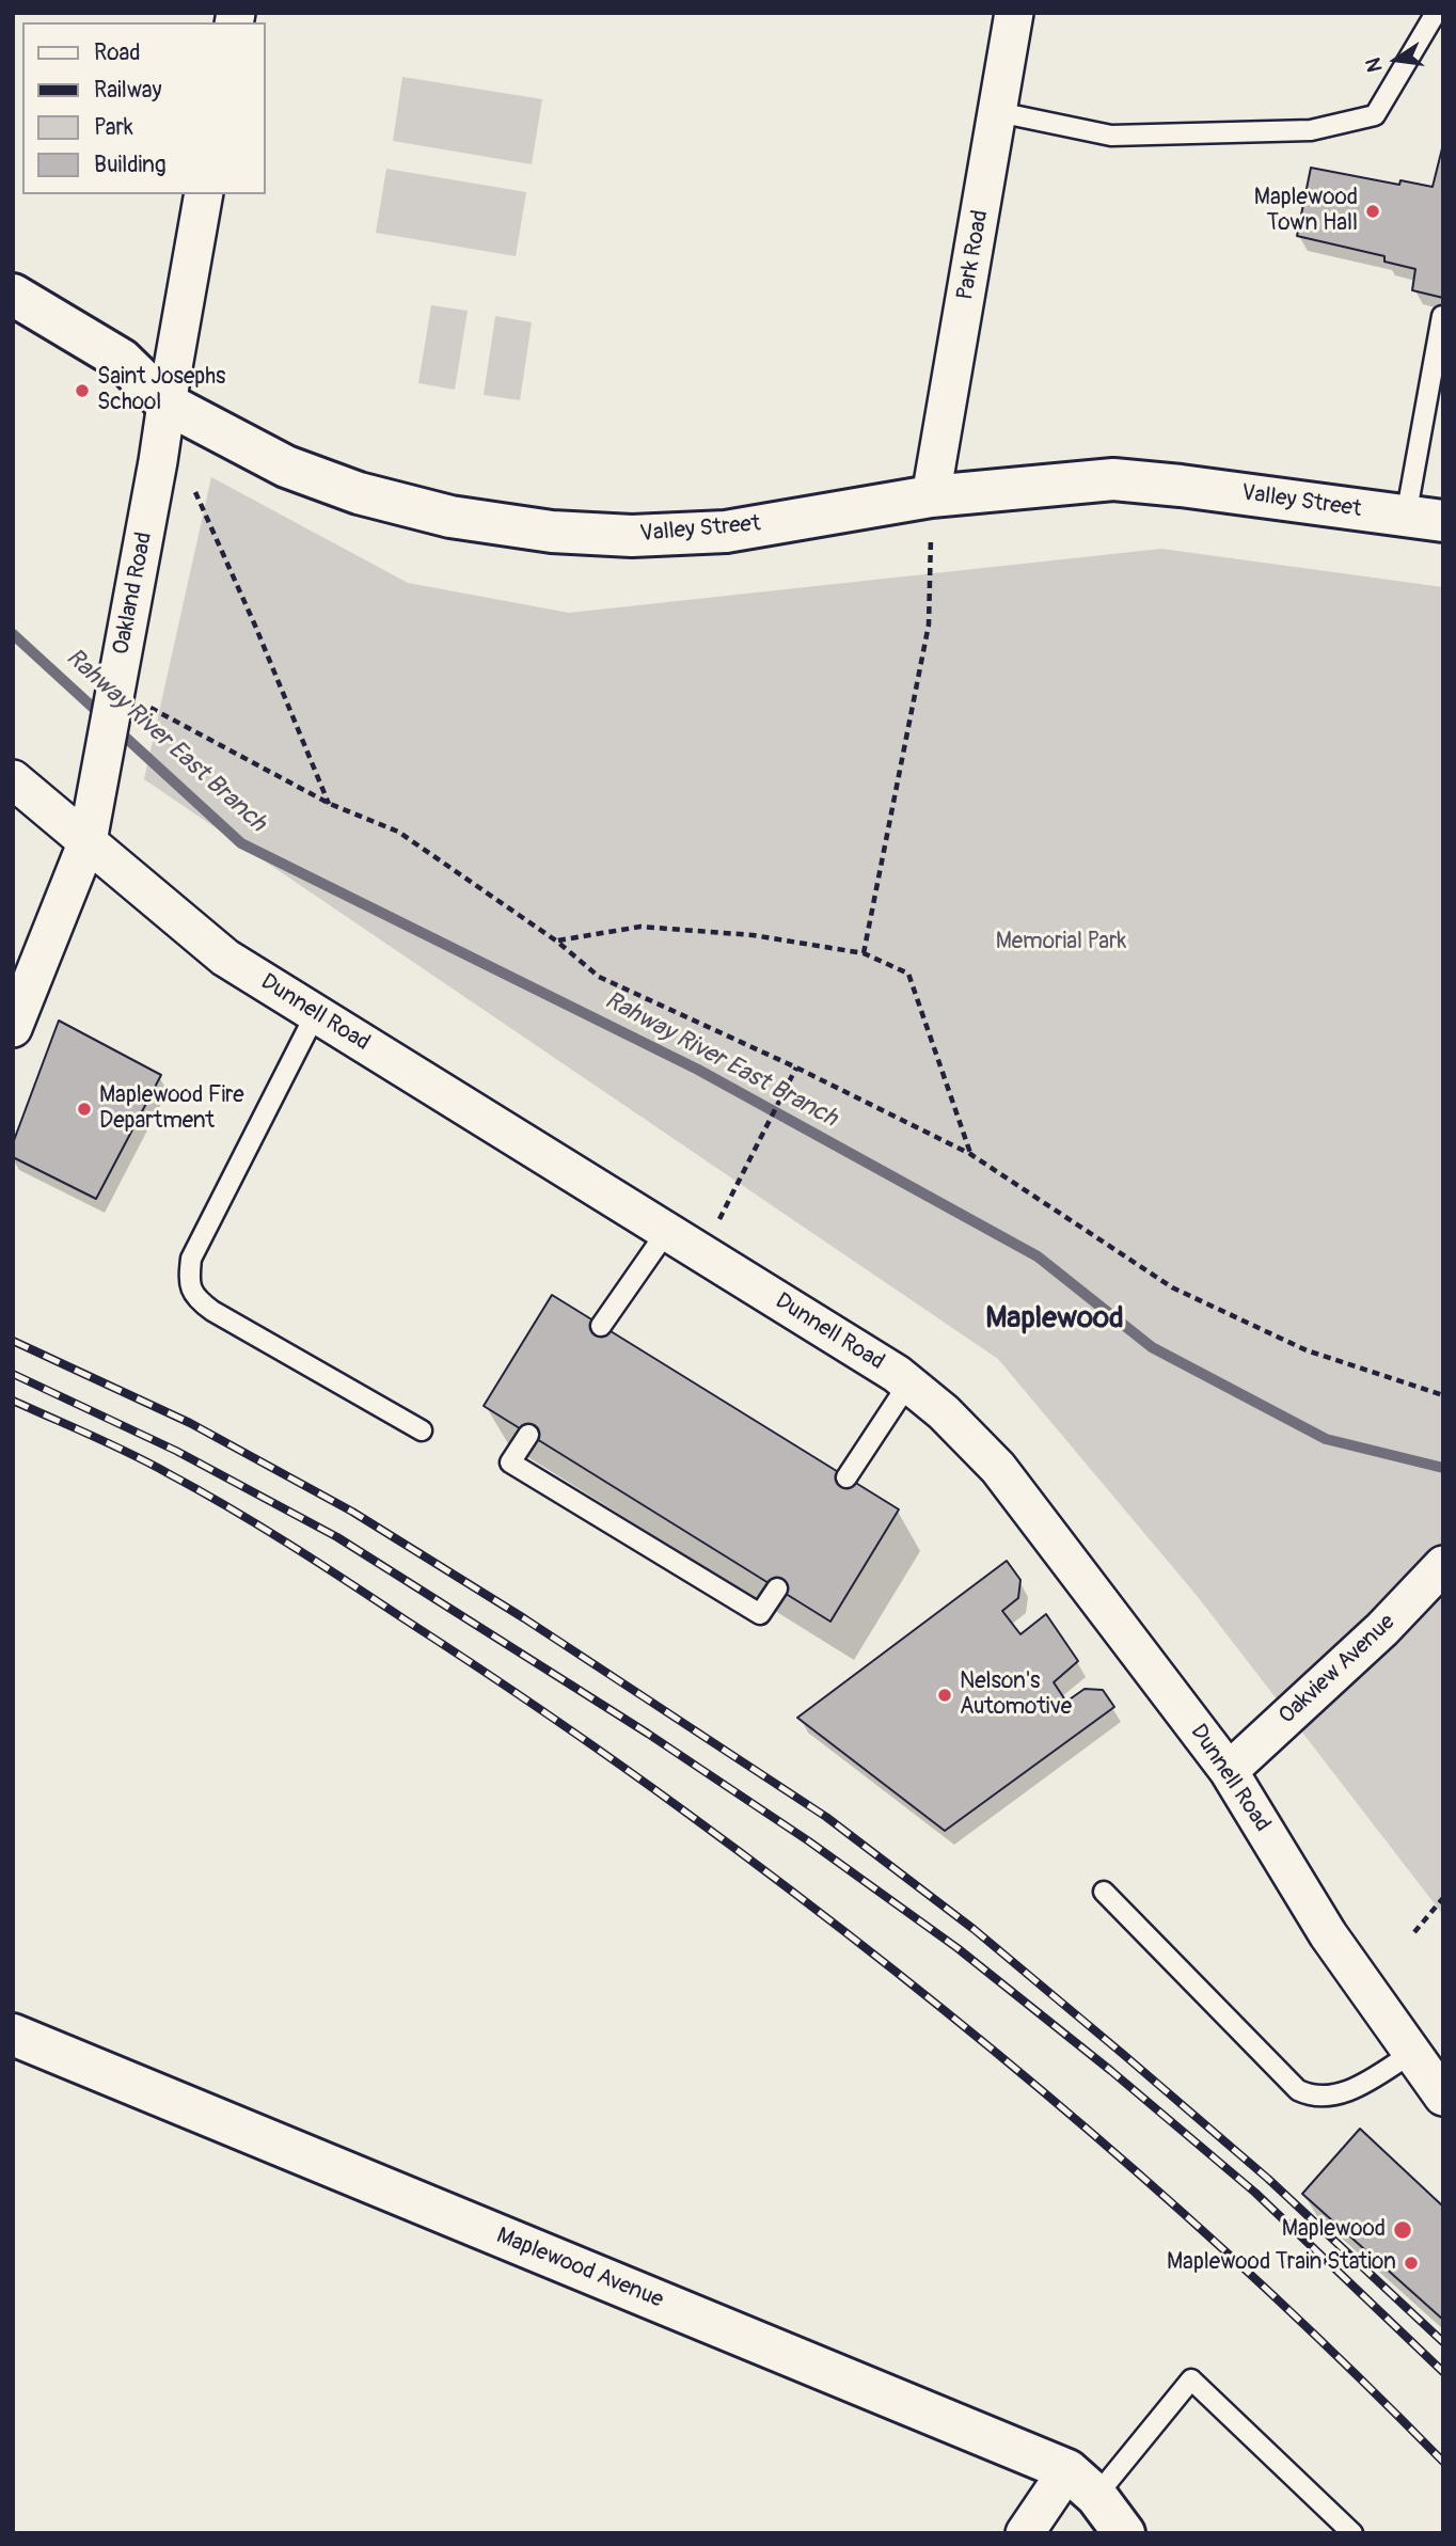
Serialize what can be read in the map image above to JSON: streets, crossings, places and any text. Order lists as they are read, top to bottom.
{
  "streets": {
    "main road": ["Valley Street", "Maplewood Avenue"],
    "street": [
      "Park Road",
      "Oakland Road",
      "Dunnell Road",
      "Oakview Avenue"
    ]
  },
  "crossings": [
    ["Park Road", "Valley Street"],
    ["Valley Street", "Oakland Road"],
    ["Oakland Road", "Dunnell Road"],
    ["Dunnell Road", "Oakview Avenue"]
  ],
  "districts": ["Maplewood"],
  "water": ["Rahway River East Branch"],
  "parks": ["Memorial Park"],
  "places": [
    "Maplewood Town Hall",
    "Saint Josephs School",
    "Maplewood Fire Department",
    "Nelson's Automotive",
    "Maplewood",
    "Maplewood Train Station"
  ],
  "legend": [
    "Road",
    "Railway",
    "Park",
    "Building"
  ],
  "north": "left"
}
